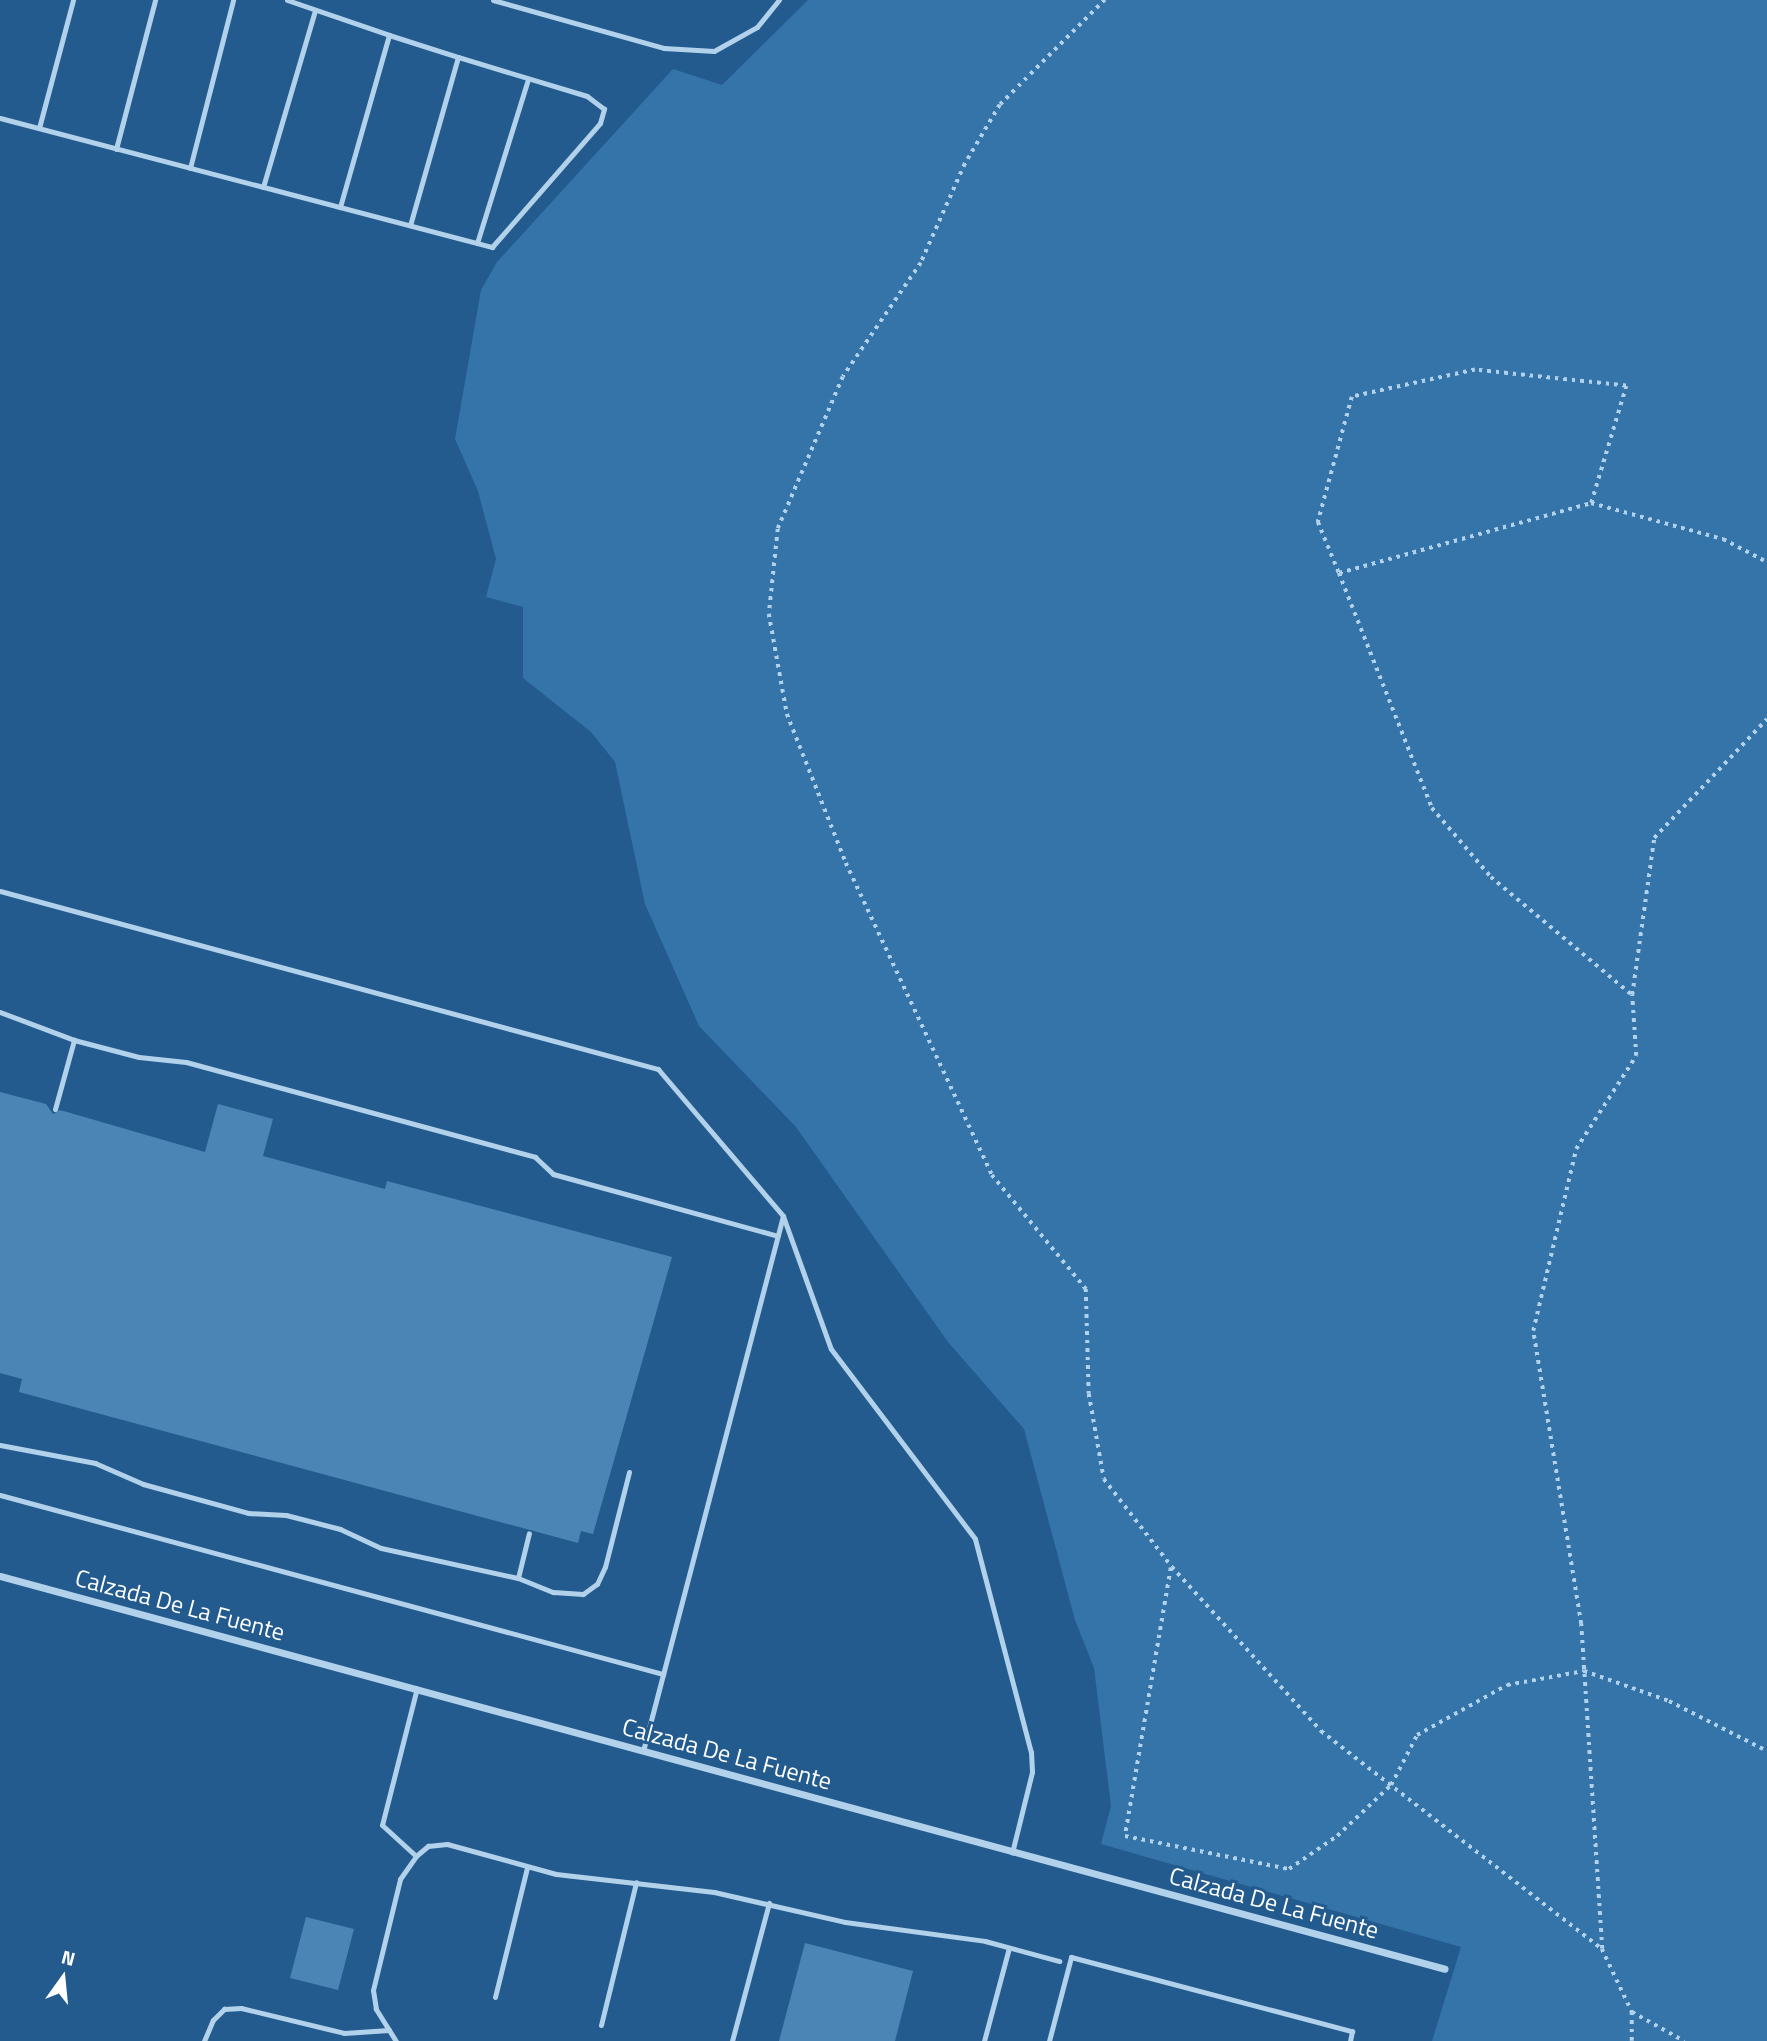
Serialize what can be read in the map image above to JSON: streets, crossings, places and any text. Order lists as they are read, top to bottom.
{
  "streets": {
    "street": ["Calzada De La Fuente"]
  },
  "north": "top"
}
